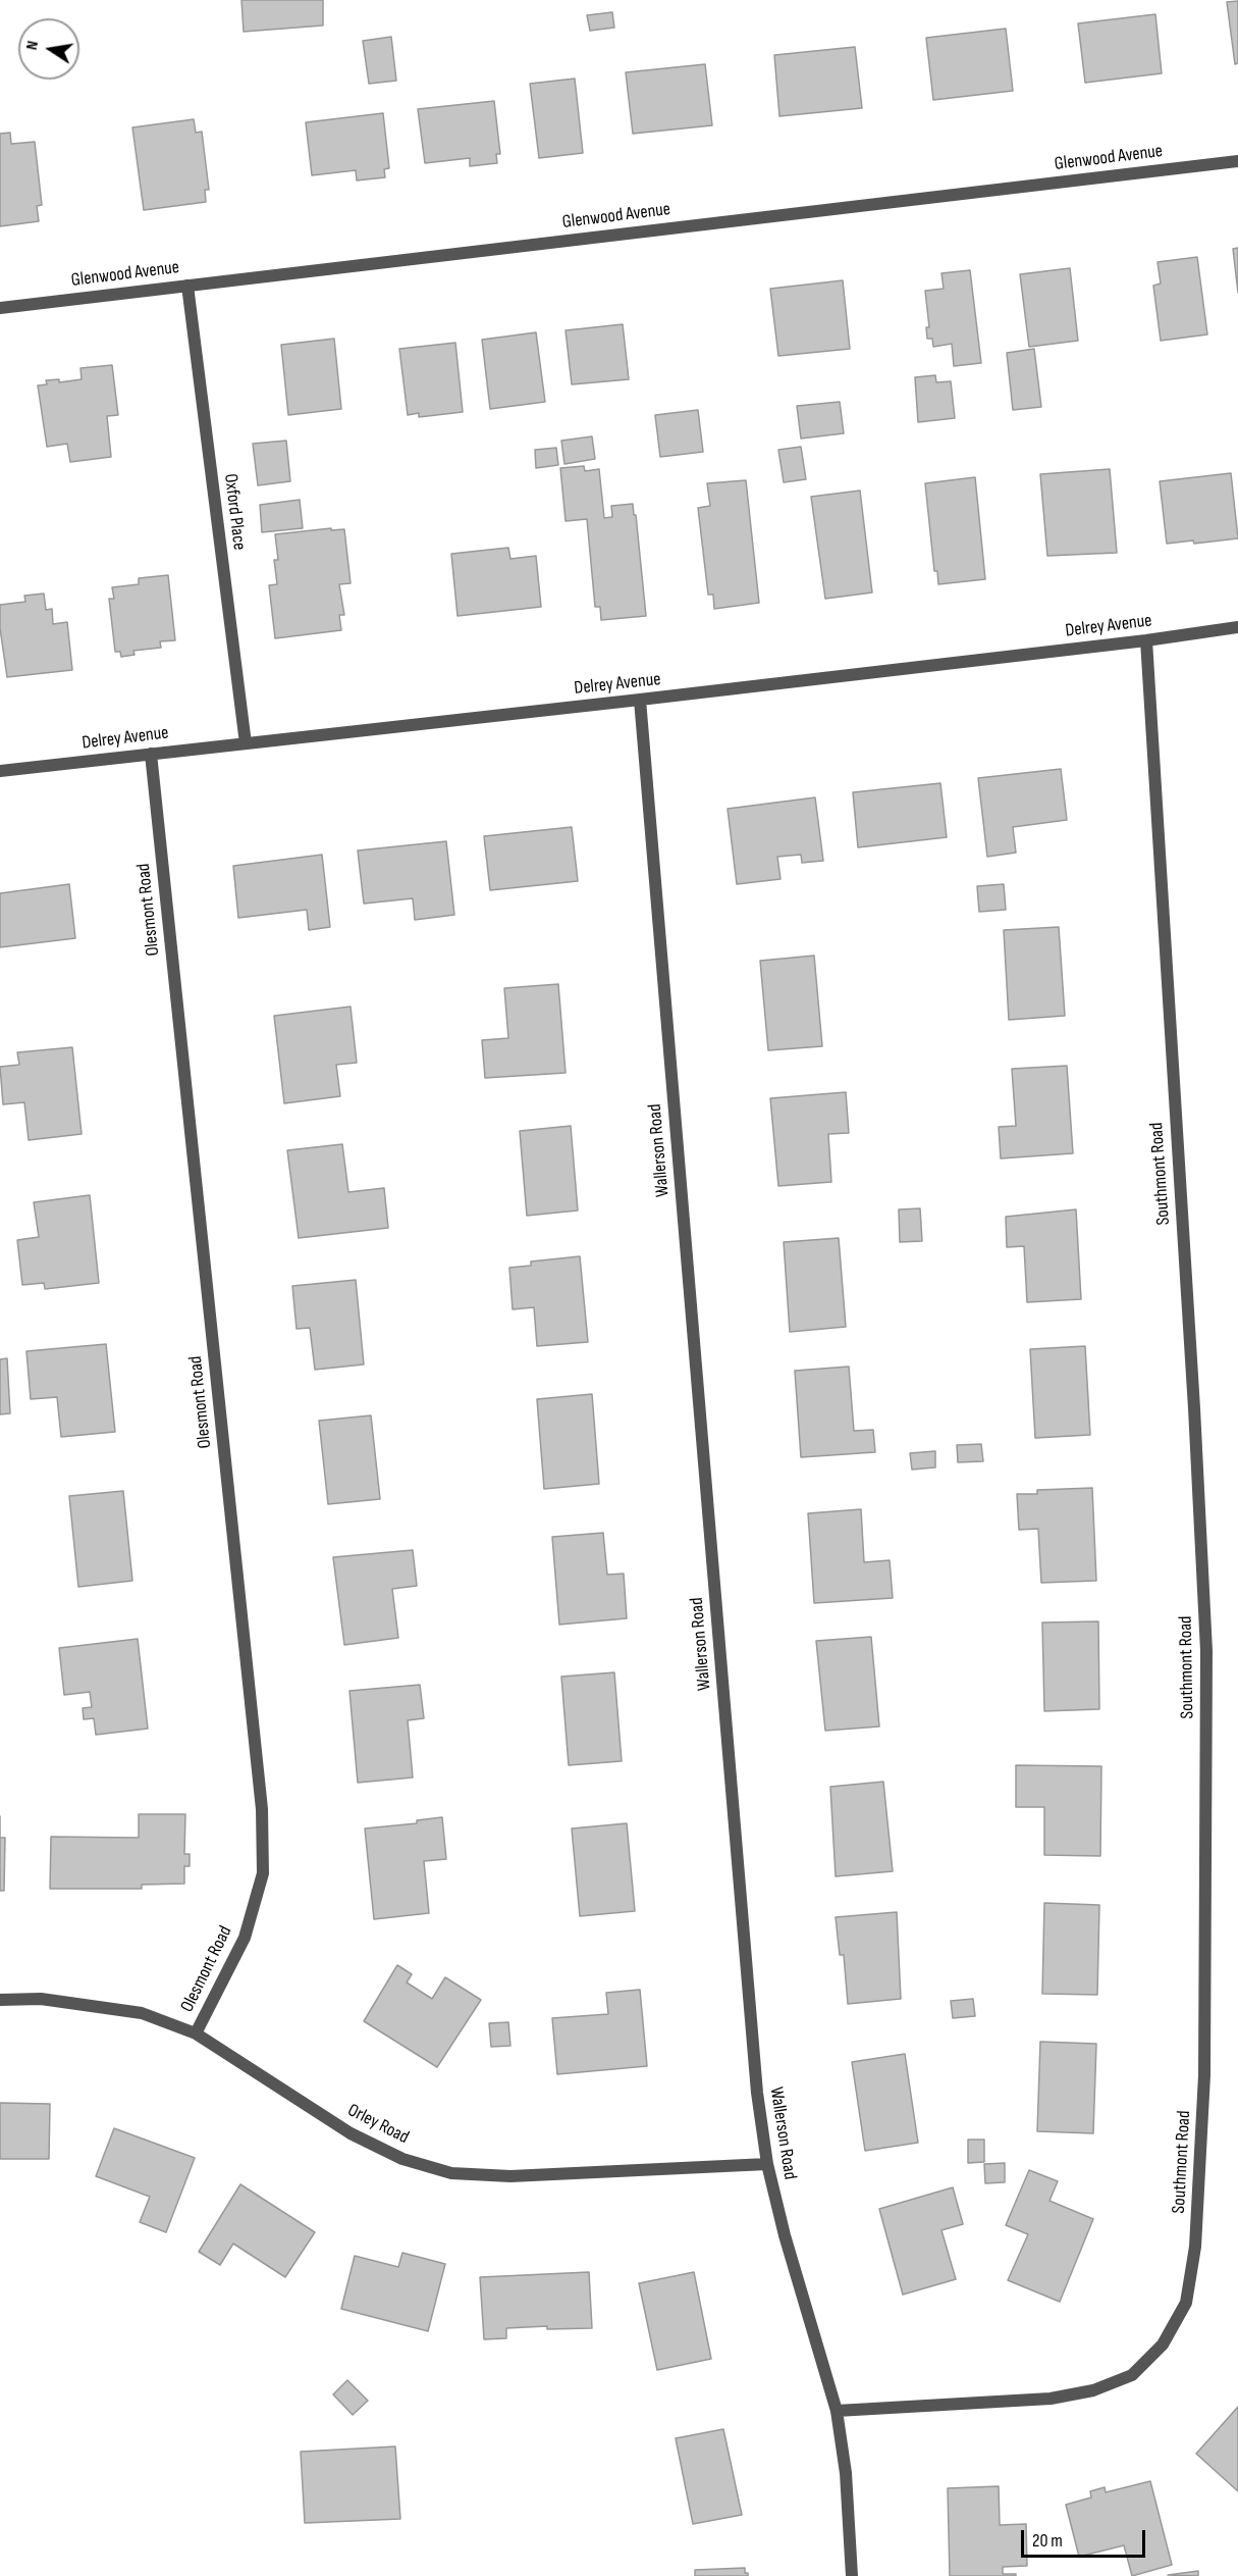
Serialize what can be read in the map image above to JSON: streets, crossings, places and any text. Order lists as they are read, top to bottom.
{
  "streets": {
    "street": [
      "Glenwood Avenue",
      "Oxford Place",
      "Delrey Avenue",
      "Olesmont Road",
      "Wallerson Road",
      "Southmont Road",
      "Orley Road"
    ]
  },
  "crossings": [
    ["Glenwood Avenue", "Oxford Place"],
    ["Oxford Place", "Delrey Avenue"],
    ["Delrey Avenue", "Olesmont Road"],
    ["Delrey Avenue", "Wallerson Road"],
    ["Delrey Avenue", "Southmont Road"],
    ["Olesmont Road", "Orley Road"],
    ["Wallerson Road", "Southmont Road"],
    ["Wallerson Road", "Orley Road"]
  ],
  "scale_bar": "20 m",
  "north": "left"
}
